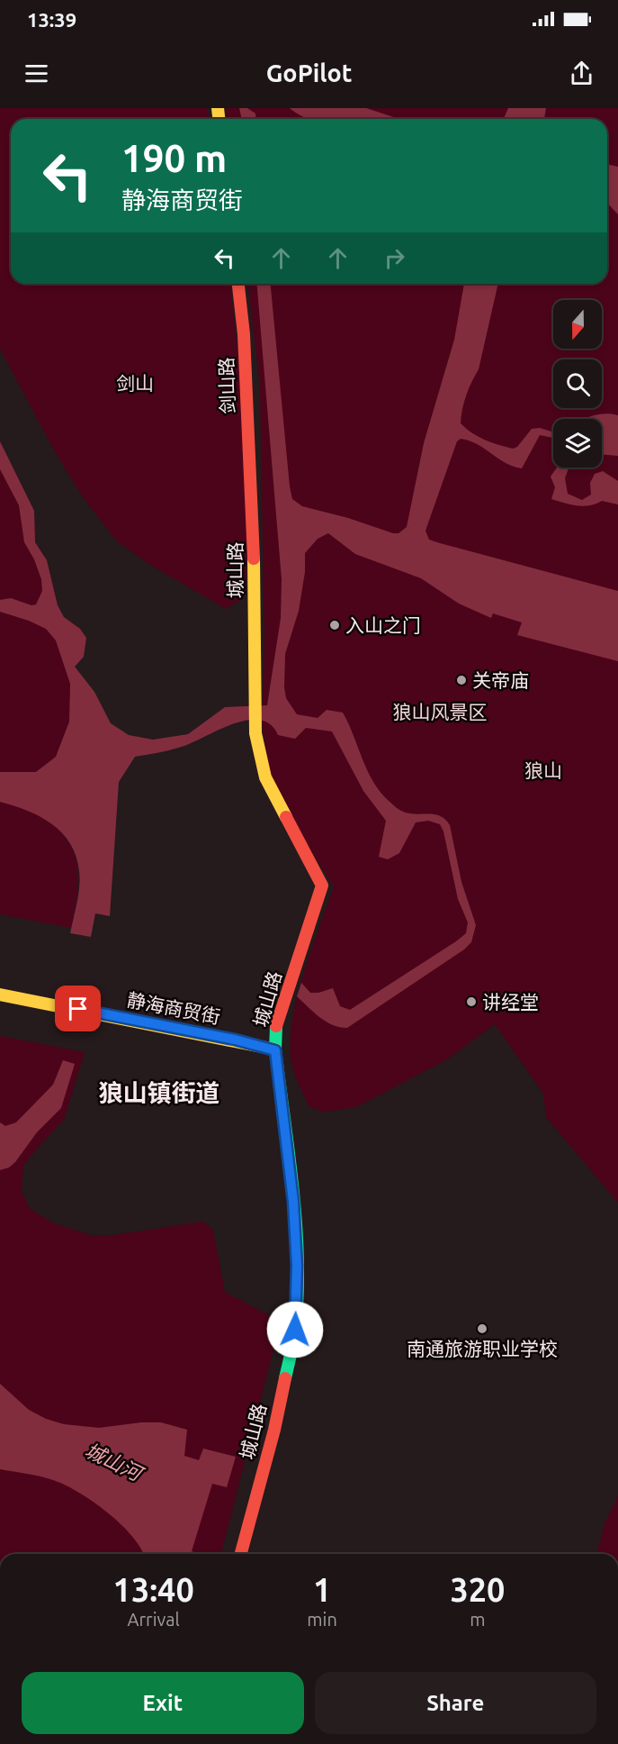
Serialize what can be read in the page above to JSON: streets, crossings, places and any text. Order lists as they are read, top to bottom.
{
  "streets": {
    "street": ["剑山路", "城山路", "静海商贸街"]
  },
  "crossings": [
    ["剑山路", "城山路"],
    ["城山路", "静海商贸街"]
  ],
  "districts": ["狼山镇街道"],
  "water": ["城山河"],
  "parks": ["剑山", "狼山风景区", "狼山"],
  "places": [
    "入山之门",
    "关帝庙",
    "讲经堂",
    "南通旅游职业学校"
  ],
  "north": "bottom",
  "page": {
    "status": "13:39",
    "header": "GoPilot",
    "turn": ["190 m", "静海商贸街"],
    "eta": [
      "13:40",
      "Arrival",
      "1",
      "min",
      "320",
      "m"
    ],
    "buttons": ["Exit", "Share"]
  }
}
